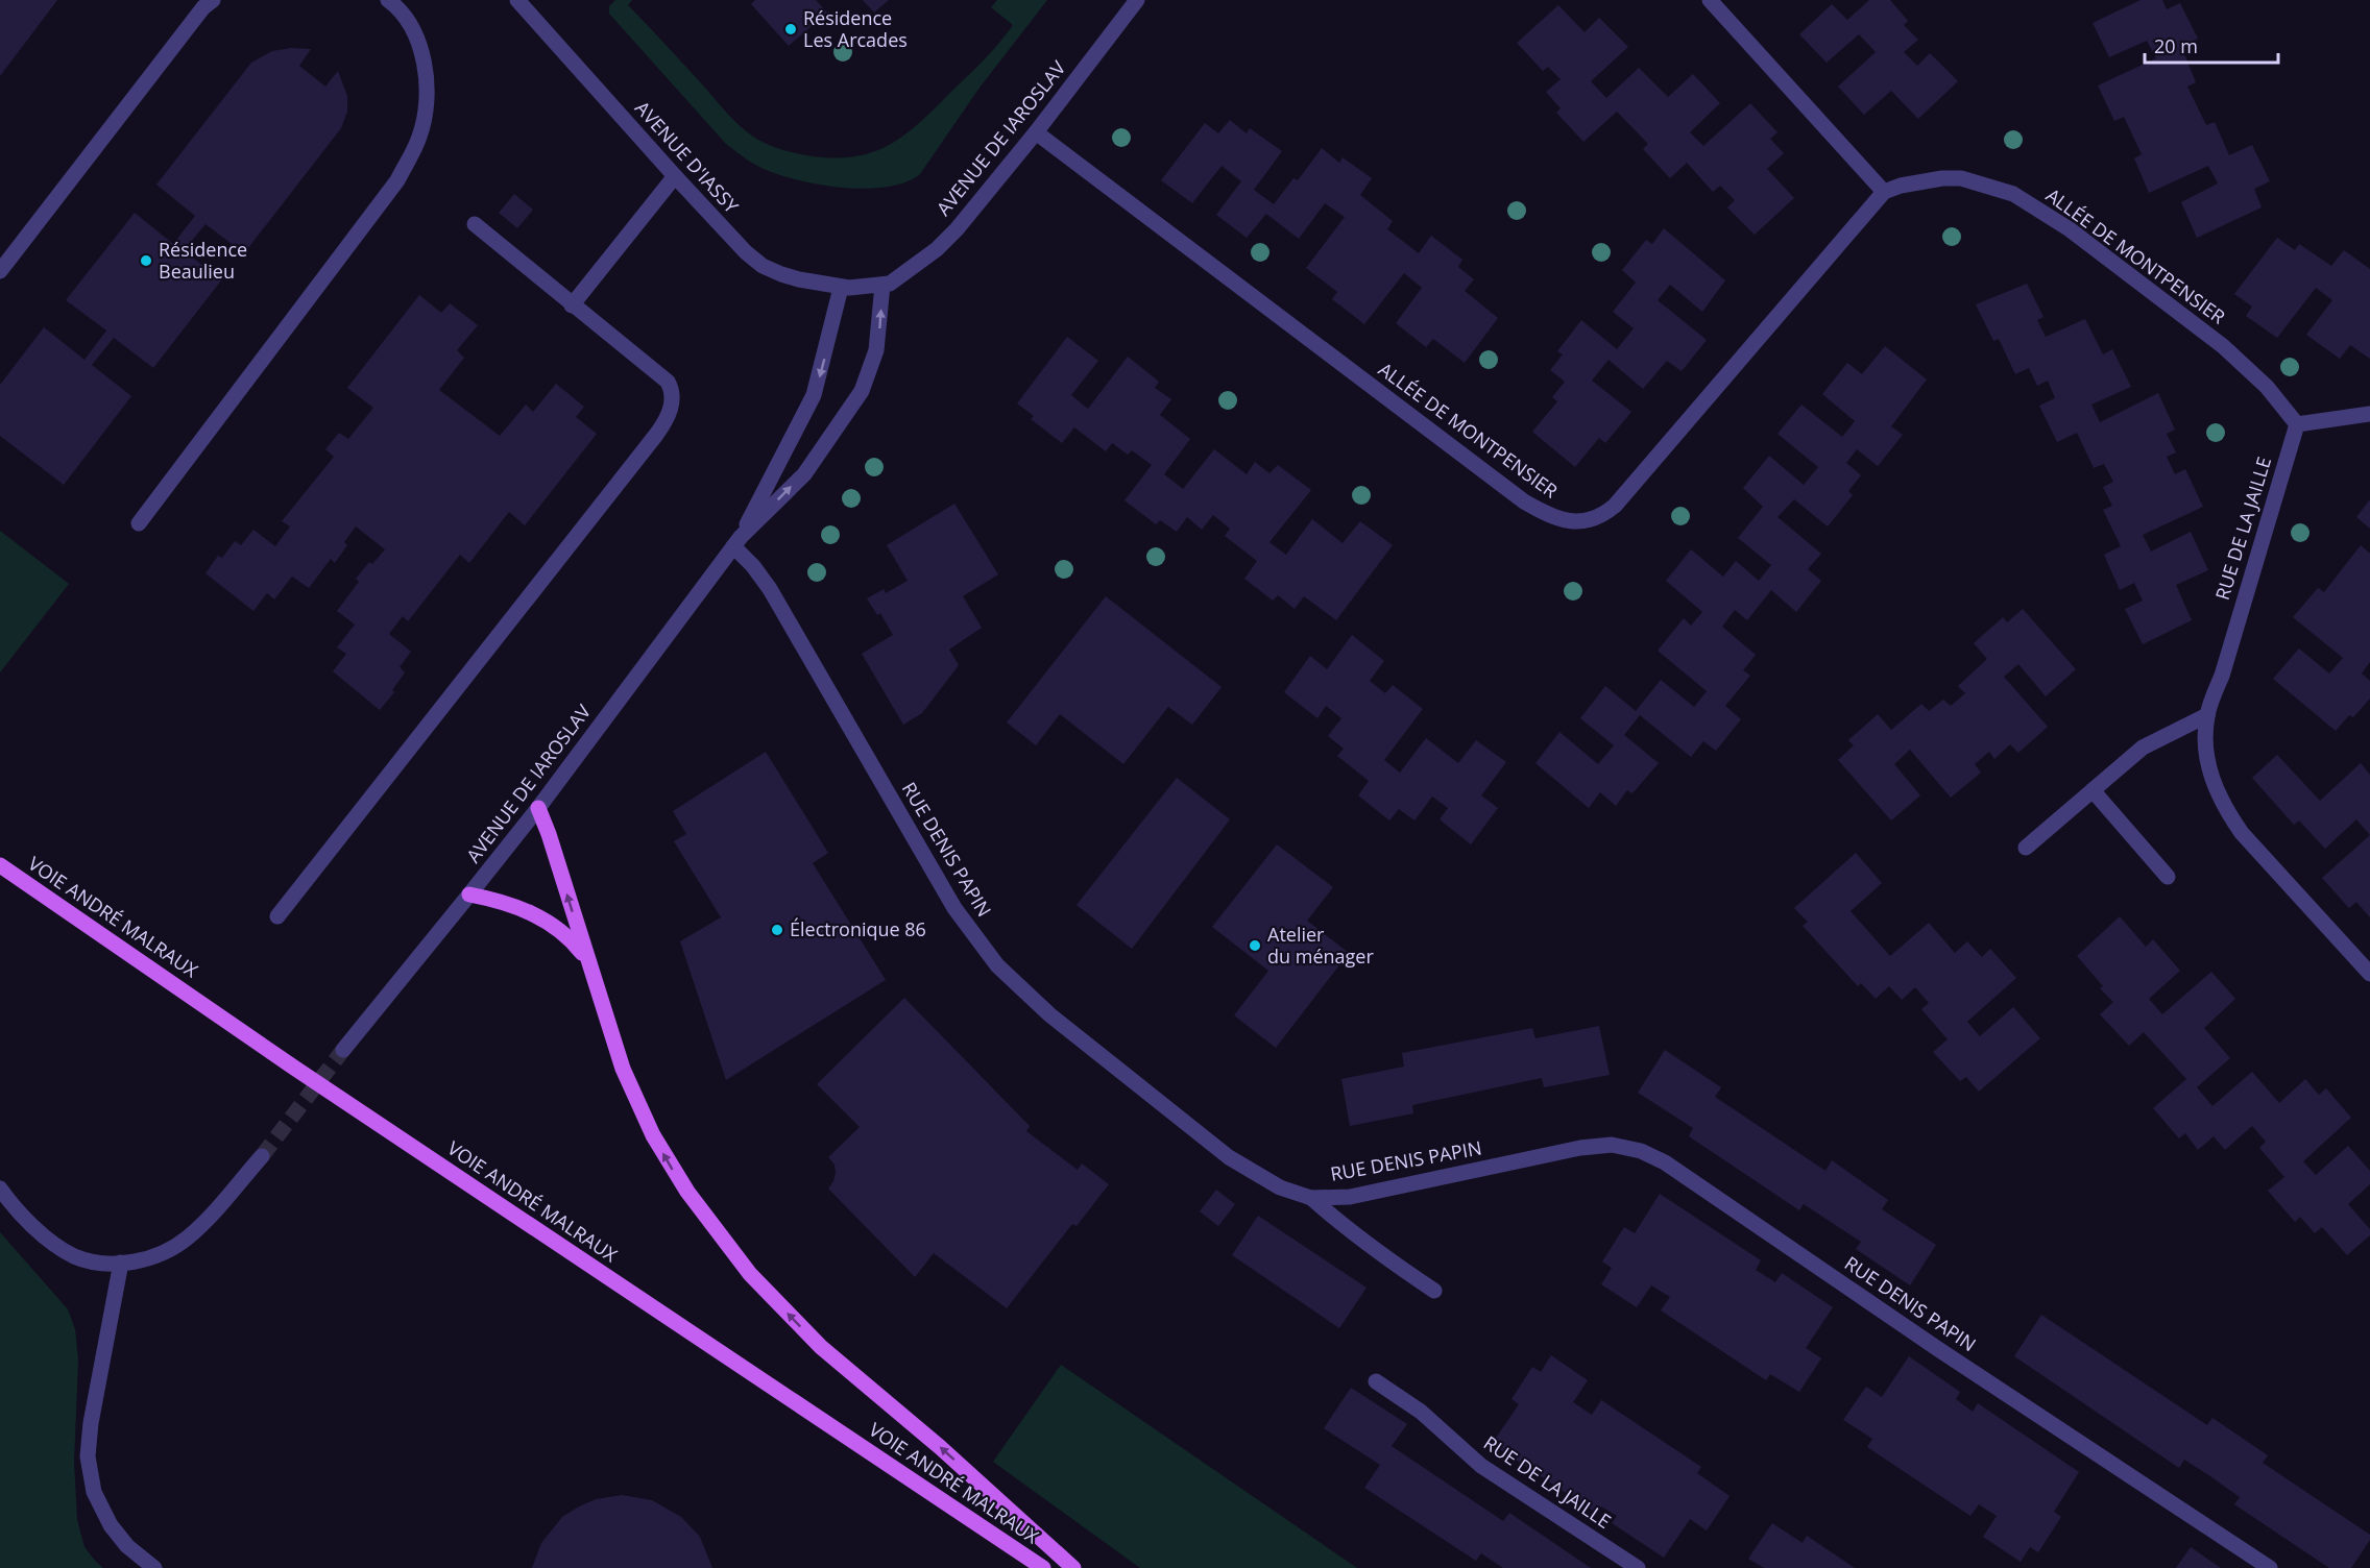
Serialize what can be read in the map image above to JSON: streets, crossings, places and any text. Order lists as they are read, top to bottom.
{
  "streets": {
    "main road": ["VOIE ANDRÉ MALRAUX"],
    "street": [
      "AVENUE DE IAROSLAV",
      "AVENUE D'IASSY",
      "ALLÉE DE MONTPENSIER",
      "RUE DE LA JAILLE",
      "RUE DENIS PAPIN"
    ]
  },
  "crossings": [
    ["AVENUE DE IAROSLAV", "AVENUE D'IASSY"],
    ["AVENUE DE IAROSLAV", "ALLÉE DE MONTPENSIER"],
    ["AVENUE DE IAROSLAV", "RUE DENIS PAPIN"],
    ["ALLÉE DE MONTPENSIER", "RUE DE LA JAILLE"]
  ],
  "places": [
    "Résidence Les Arcades",
    "Résidence Beaulieu",
    "Électronique 86",
    "Atelier du ménager"
  ],
  "scale_bar": "20 m"
}
